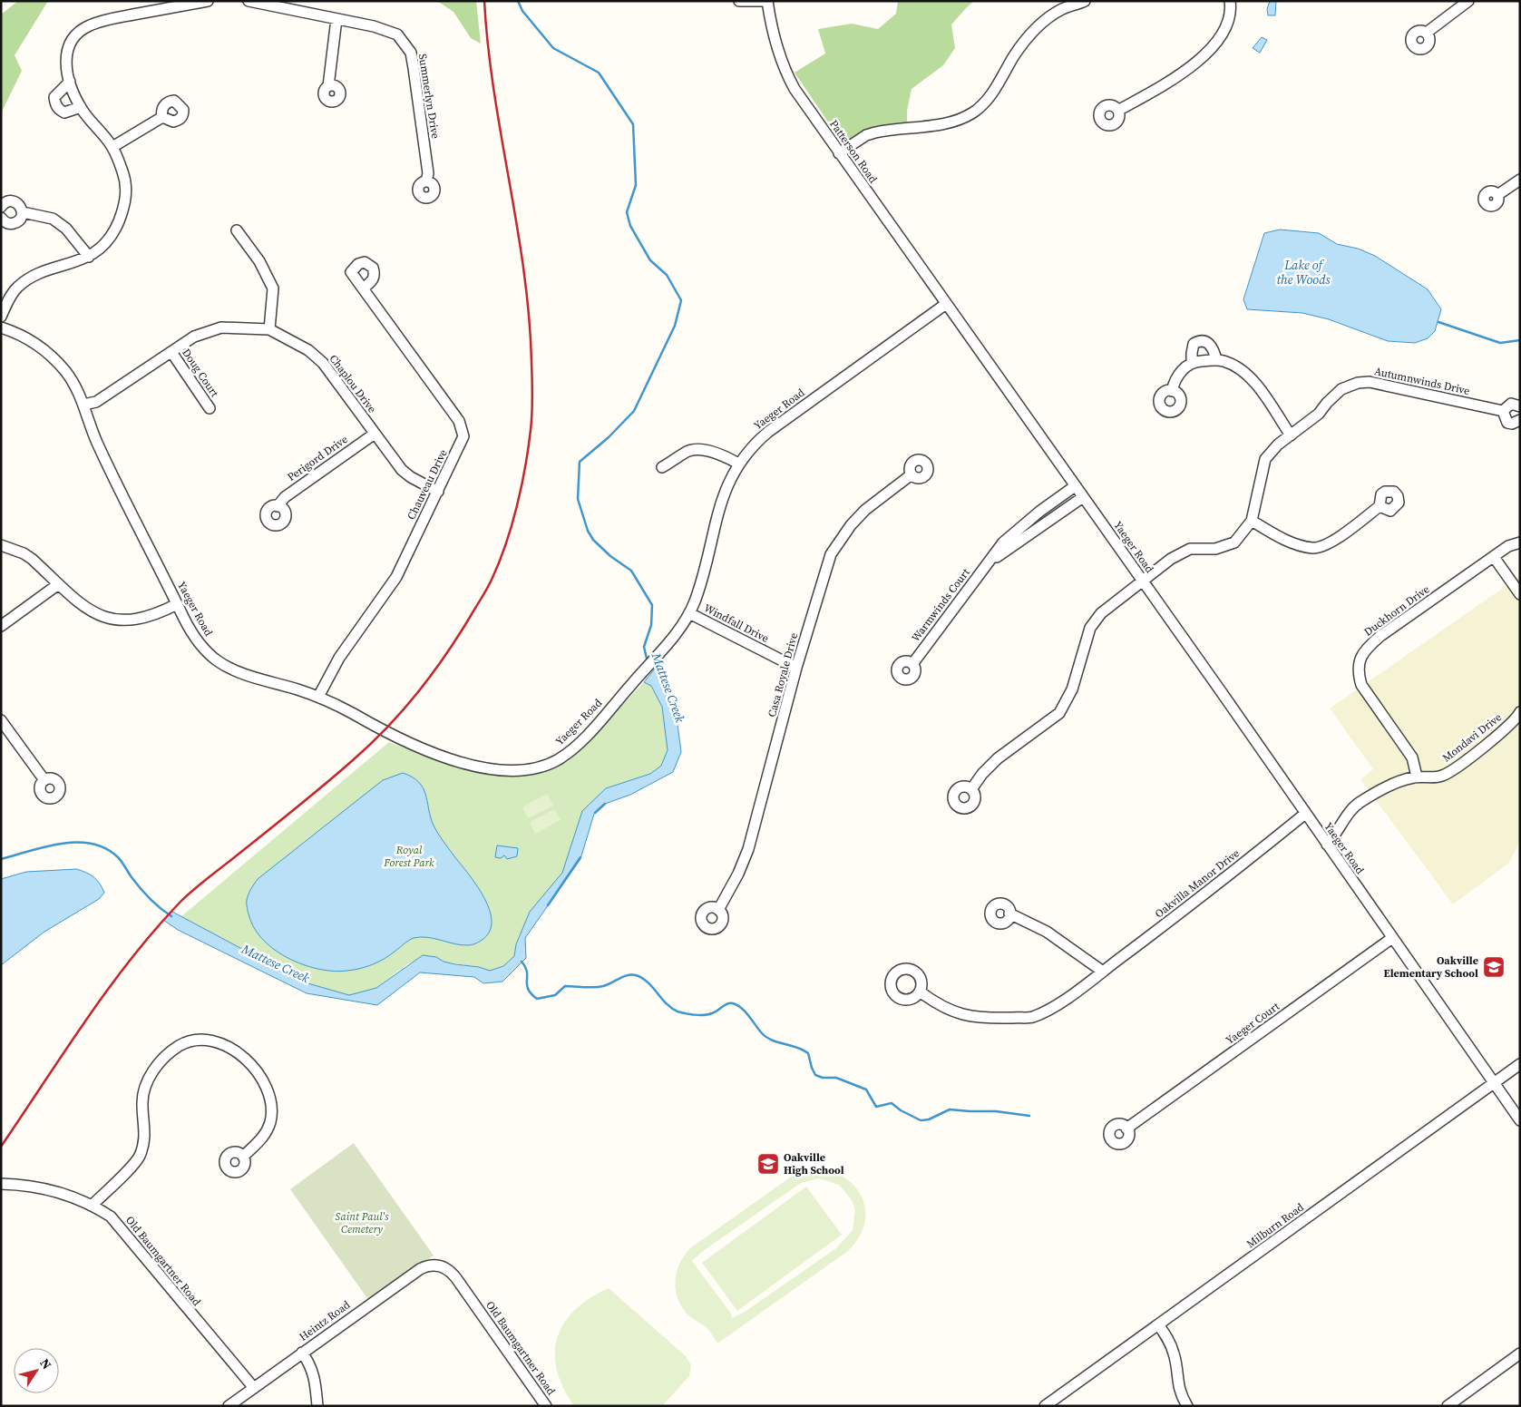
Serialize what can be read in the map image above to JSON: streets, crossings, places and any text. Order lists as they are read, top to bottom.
{
  "streets": {
    "street": [
      "Summerlyn Drive",
      "Patterson Road",
      "Doug Court",
      "Autumnwinds Drive",
      "Chaplou Drive",
      "Yaeger Road",
      "Perigord Drive",
      "Chauveau Drive",
      "Warmwinds Court",
      "Duckhorn Drive",
      "Windfall Drive",
      "Casa Royale Drive",
      "Mondavi Drive",
      "Oakvilla Manor Drive",
      "Yaeger Court",
      "Milburn Road",
      "Old Baumgartner Road",
      "Heintz Road"
    ]
  },
  "crossings": [
    ["Patterson Road", "Yaeger Road"],
    ["Doug Court", "Chaplou Drive"],
    ["Autumnwinds Drive", "Yaeger Road"],
    ["Chaplou Drive", "Yaeger Road"],
    ["Chaplou Drive", "Perigord Drive"],
    ["Chaplou Drive", "Chauveau Drive"],
    ["Yaeger Road", "Chauveau Drive"],
    ["Yaeger Road", "Warmwinds Court"],
    ["Yaeger Road", "Windfall Drive"],
    ["Yaeger Road", "Mondavi Drive"],
    ["Yaeger Road", "Oakvilla Manor Drive"],
    ["Yaeger Road", "Yaeger Court"],
    ["Yaeger Road", "Milburn Road"],
    ["Duckhorn Drive", "Mondavi Drive"],
    ["Windfall Drive", "Casa Royale Drive"],
    ["Old Baumgartner Road", "Heintz Road"]
  ],
  "water": ["Lake of the Woods", "Mattese Creek"],
  "parks": ["Royal Forest Park", "Saint Paul's Cemetery"],
  "places": {
    "school or university": ["Oakville Elementary School", "Oakville High School"]
  },
  "north": "top right"
}
